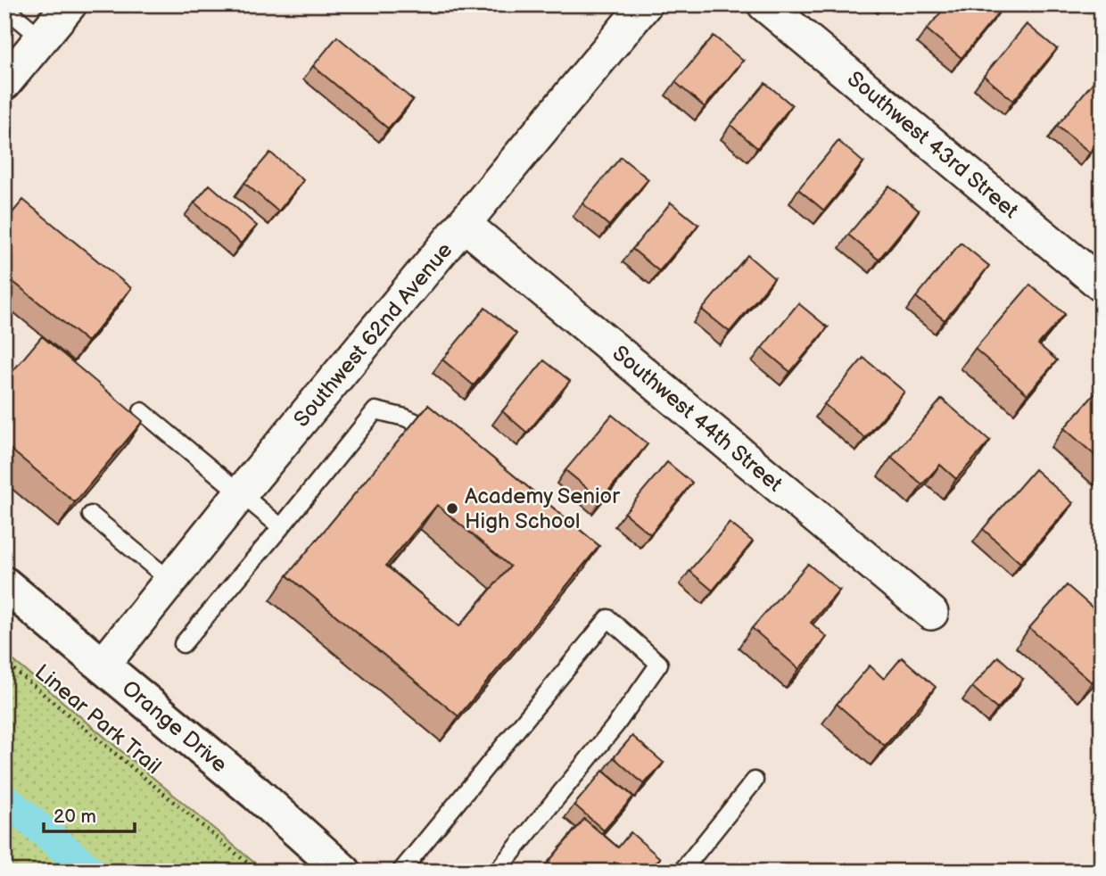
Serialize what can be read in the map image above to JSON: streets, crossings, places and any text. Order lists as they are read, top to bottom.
{
  "streets": {
    "street": [
      "Southwest 43rd Street",
      "Southwest 62nd Avenue",
      "Southwest 44th Street",
      "Orange Drive"
    ],
    "path": ["Linear Park Trail"]
  },
  "crossings": [
    ["Southwest 62nd Avenue", "Southwest 44th Street"],
    ["Southwest 62nd Avenue", "Orange Drive"]
  ],
  "places": ["Academy Senior High School"],
  "scale_bar": "20 m"
}
